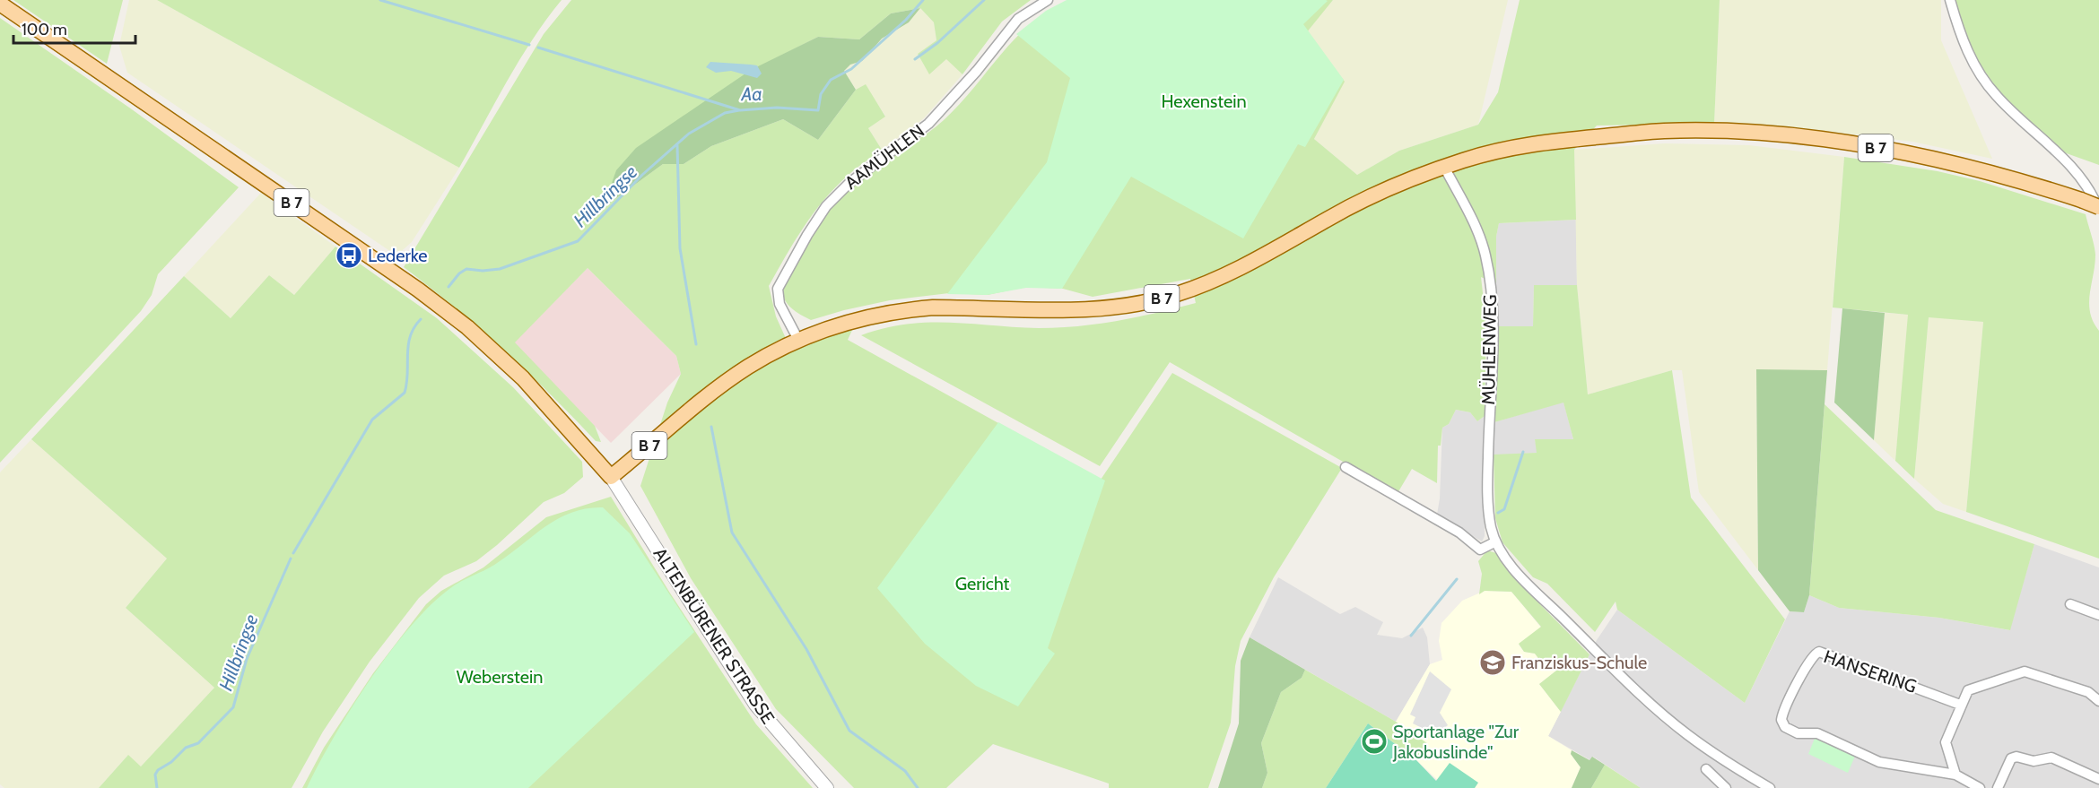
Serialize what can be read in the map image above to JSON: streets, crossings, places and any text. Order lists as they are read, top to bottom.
{
  "streets": {
    "main road": ["B 7"],
    "street": [
      "AAMÜHLEN",
      "MÜHLENWEG",
      "ALTENBÜRENER STRASSE",
      "HANSERING"
    ]
  },
  "crossings": [
    ["B 7", "AAMÜHLEN"],
    ["B 7", "MÜHLENWEG"],
    ["B 7", "ALTENBÜRENER STRASSE"]
  ],
  "water": ["Aa", "Hillbringse"],
  "parks": ["Hexenstein", "Gericht", "Weberstein"],
  "places": {
    "bus stop": ["Lederke"],
    "school or university": ["Franziskus-Schule"],
    "sports": ["Sportanlage \"Zur Jakobuslinde\""]
  },
  "scale_bar": "100 m"
}
